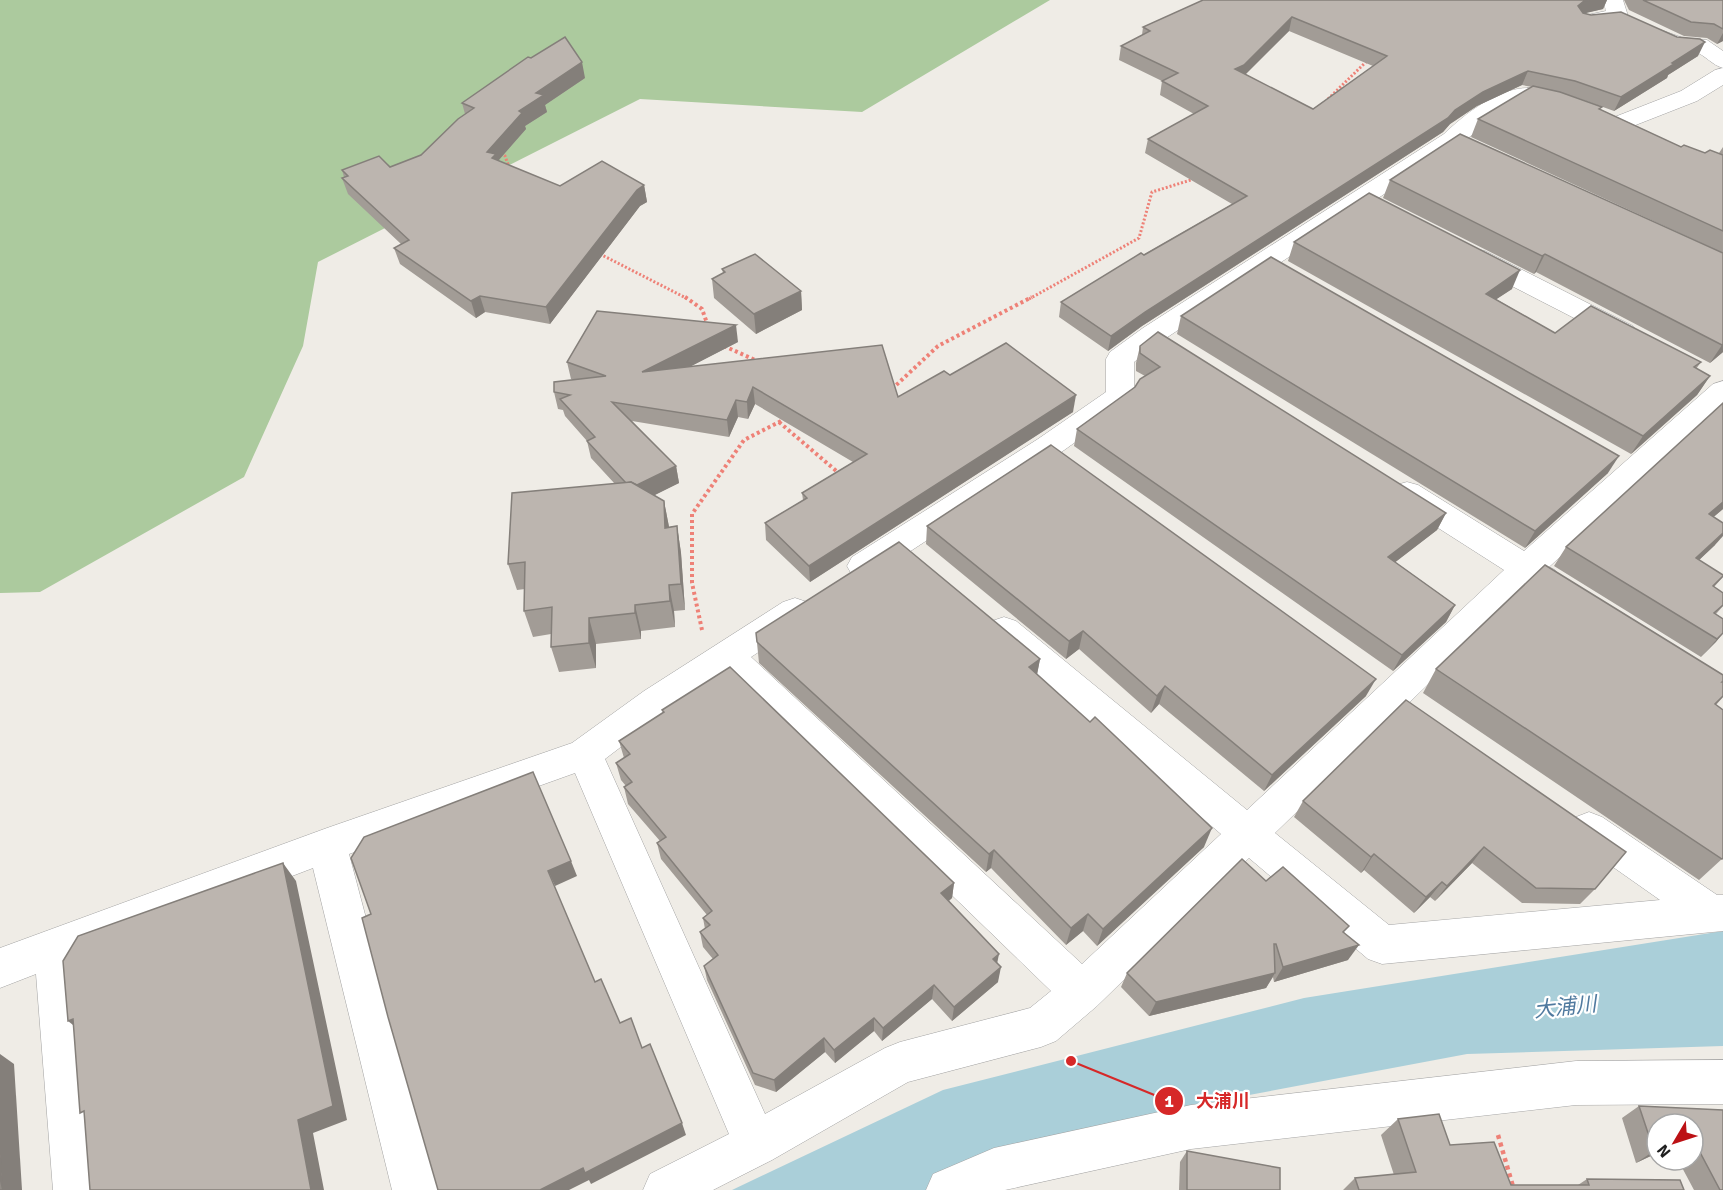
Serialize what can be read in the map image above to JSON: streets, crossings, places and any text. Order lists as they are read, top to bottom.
{
  "water": ["大浦川"],
  "places": ["大浦川"],
  "north": "bottom left"
}
